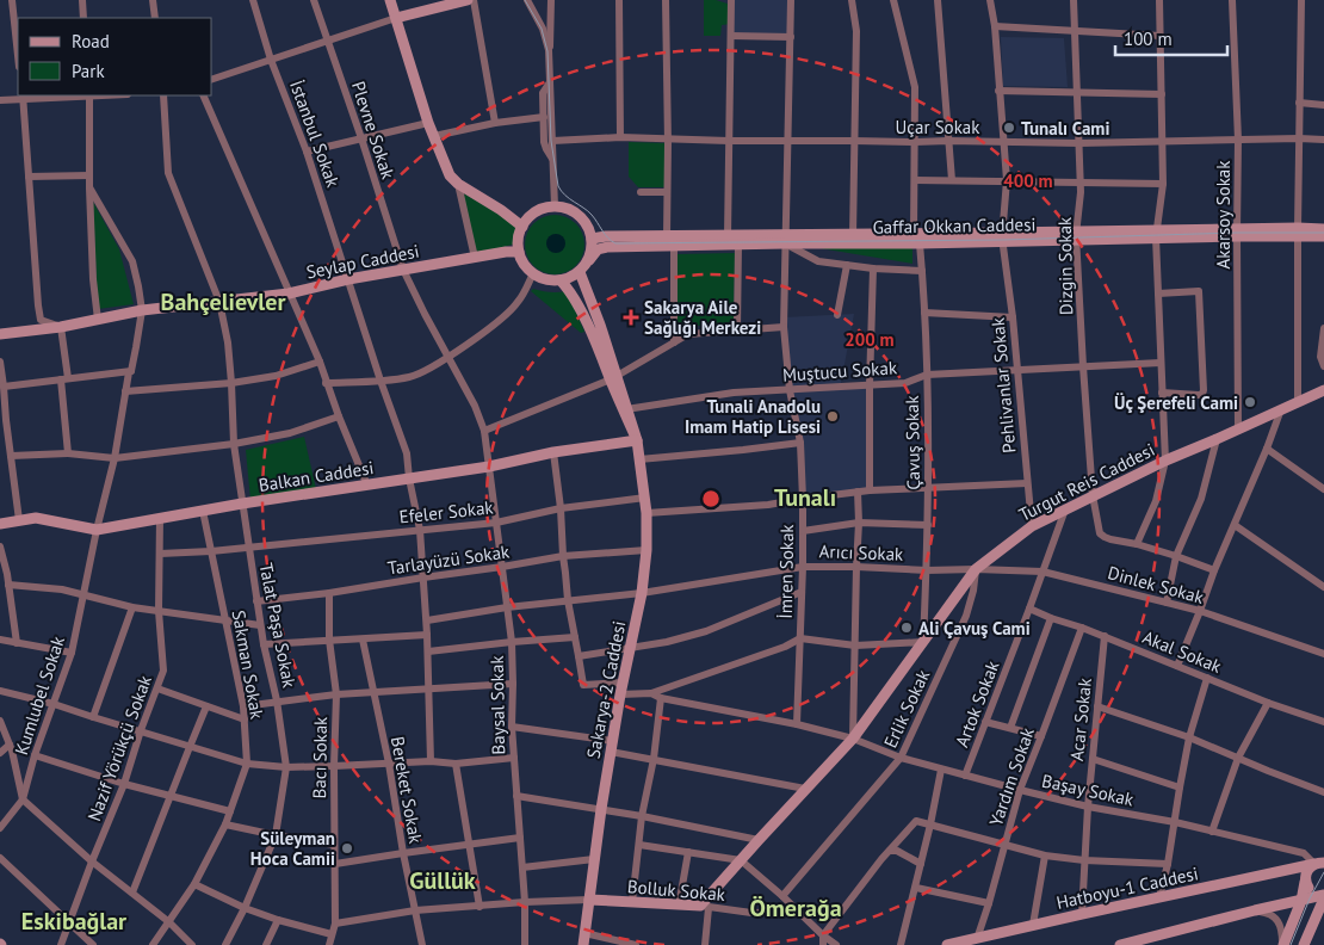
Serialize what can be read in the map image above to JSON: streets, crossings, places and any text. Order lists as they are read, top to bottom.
{
  "streets": {
    "main road": [
      "Gaffar Okkan Caddesi",
      "Seylap Caddesi",
      "Balkan Caddesi",
      "Turgut Reis Caddesi",
      "Sakarya-2 Caddesi",
      "Hatboyu-1 Caddesi",
      "Bolluk Sokak"
    ],
    "street": [
      "Uçar Sokak",
      "Plevne Sokak",
      "İstanbul Sokak",
      "Akarsoy Sokak",
      "Dizgin Sokak",
      "Muştucu Sokak",
      "Pehlivanlar Sokak",
      "Çavuş Sokak",
      "Efeler Sokak",
      "Arıcı Sokak",
      "Tarlayüzü Sokak",
      "İmren Sokak",
      "Dinlek Sokak",
      "Talat Paşa Sokak",
      "Akal Sokak",
      "Sakman Sokak",
      "Kumlubel Sokak",
      "Artok Sokak",
      "Baysal Sokak",
      "Erlik Sokak",
      "Acar Sokak",
      "Nazif Yörükçü Sokak",
      "Bacı Sokak",
      "Yardım Sokak",
      "Bereket Sokak",
      "Başay Sokak"
    ]
  },
  "crossings": [
    ["Uçar Sokak", "Akarsoy Sokak"],
    ["Uçar Sokak", "Dizgin Sokak"],
    ["Uçar Sokak", "Pehlivanlar Sokak"],
    ["Uçar Sokak", "Çavuş Sokak"],
    ["Uçar Sokak", "İmren Sokak"],
    ["Plevne Sokak", "Seylap Caddesi"],
    ["Plevne Sokak", "Baysal Sokak"],
    ["İstanbul Sokak", "Seylap Caddesi"],
    ["İstanbul Sokak", "Balkan Caddesi"],
    ["İstanbul Sokak", "Efeler Sokak"],
    ["İstanbul Sokak", "Arıcı Sokak"],
    ["İstanbul Sokak", "Tarlayüzü Sokak"],
    ["Akarsoy Sokak", "Gaffar Okkan Caddesi"],
    ["Akarsoy Sokak", "Turgut Reis Caddesi"],
    ["Gaffar Okkan Caddesi", "Seylap Caddesi"],
    ["Gaffar Okkan Caddesi", "Dizgin Sokak"],
    ["Gaffar Okkan Caddesi", "Pehlivanlar Sokak"],
    ["Gaffar Okkan Caddesi", "Çavuş Sokak"],
    ["Gaffar Okkan Caddesi", "İmren Sokak"],
    ["Gaffar Okkan Caddesi", "Sakarya-2 Caddesi"],
    ["Seylap Caddesi", "Talat Paşa Sokak"],
    ["Seylap Caddesi", "Sakarya-2 Caddesi"],
    ["Seylap Caddesi", "Kumlubel Sokak"],
    ["Dizgin Sokak", "Muştucu Sokak"],
    ["Dizgin Sokak", "Turgut Reis Caddesi"],
    ["Muştucu Sokak", "Pehlivanlar Sokak"],
    ["Muştucu Sokak", "Çavuş Sokak"],
    ["Muştucu Sokak", "İmren Sokak"],
    ["Muştucu Sokak", "Sakarya-2 Caddesi"],
    ["Pehlivanlar Sokak", "Turgut Reis Caddesi"],
    ["Çavuş Sokak", "Turgut Reis Caddesi"],
    ["Çavuş Sokak", "Arıcı Sokak"],
    ["Balkan Caddesi", "Talat Paşa Sokak"],
    ["Balkan Caddesi", "Sakman Sokak"],
    ["Balkan Caddesi", "Sakarya-2 Caddesi"],
    ["Balkan Caddesi", "Kumlubel Sokak"],
    ["Balkan Caddesi", "Baysal Sokak"],
    ["Balkan Caddesi", "Nazif Yörükçü Sokak"],
    ["Turgut Reis Caddesi", "Arıcı Sokak"],
    ["Turgut Reis Caddesi", "Dinlek Sokak"],
    ["Turgut Reis Caddesi", "Artok Sokak"],
    ["Turgut Reis Caddesi", "Erlik Sokak"],
    ["Turgut Reis Caddesi", "Başay Sokak"],
    ["Turgut Reis Caddesi", "Bolluk Sokak"],
    ["Efeler Sokak", "Talat Paşa Sokak"],
    ["Efeler Sokak", "Sakman Sokak"],
    ["Efeler Sokak", "Sakarya-2 Caddesi"],
    ["Efeler Sokak", "Baysal Sokak"],
    ["Efeler Sokak", "Nazif Yörükçü Sokak"],
    ["Arıcı Sokak", "İmren Sokak"],
    ["Arıcı Sokak", "Dinlek Sokak"],
    ["Arıcı Sokak", "Sakarya-2 Caddesi"],
    ["Arıcı Sokak", "Baysal Sokak"],
    ["Arıcı Sokak", "Erlik Sokak"],
    ["Tarlayüzü Sokak", "Talat Paşa Sokak"],
    ["Tarlayüzü Sokak", "Sakarya-2 Caddesi"],
    ["Tarlayüzü Sokak", "Baysal Sokak"],
    ["Tarlayüzü Sokak", "Bacı Sokak"],
    ["İmren Sokak", "Başay Sokak"],
    ["Dinlek Sokak", "Artok Sokak"],
    ["Dinlek Sokak", "Erlik Sokak"],
    ["Akal Sokak", "Artok Sokak"],
    ["Akal Sokak", "Acar Sokak"],
    ["Akal Sokak", "Yardım Sokak"],
    ["Sakarya-2 Caddesi", "Bolluk Sokak"],
    ["Artok Sokak", "Başay Sokak"],
    ["Erlik Sokak", "Başay Sokak"],
    ["Acar Sokak", "Başay Sokak"],
    ["Acar Sokak", "Hatboyu-1 Caddesi"],
    ["Yardım Sokak", "Başay Sokak"],
    ["Yardım Sokak", "Hatboyu-1 Caddesi"],
    ["Başay Sokak", "Hatboyu-1 Caddesi"]
  ],
  "districts": [
    "Bahçelievler",
    "Tunalı",
    "Güllük",
    "Ömerağa",
    "Eskibağlar"
  ],
  "places": {
    "other": [
      "Tunalı Cami",
      "Üç Şerefeli Cami",
      "Tunali Anadolu Imam Hatip Lisesi",
      "Ali Çavuş Cami",
      "Süleyman Hoca Camii"
    ],
    "health": ["Sakarya Aile Sağlığı Merkezi"]
  },
  "legend": ["Road", "Park"],
  "scale_bar": "100 m",
  "rings": ["400 m", "200 m"]
}
